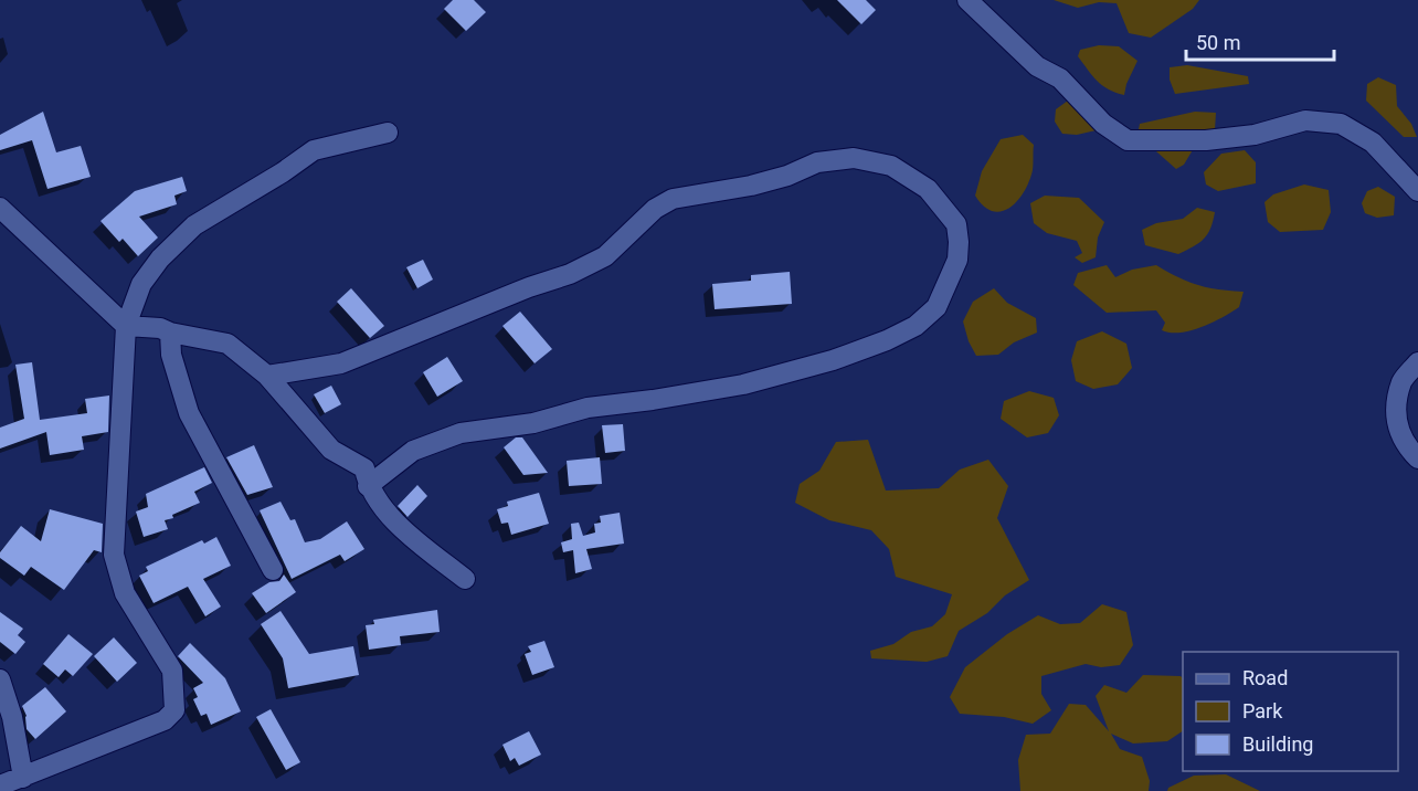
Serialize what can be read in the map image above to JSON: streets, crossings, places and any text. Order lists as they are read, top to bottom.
{
  "legend": ["Road", "Park", "Building"],
  "scale_bar": "50 m"
}
